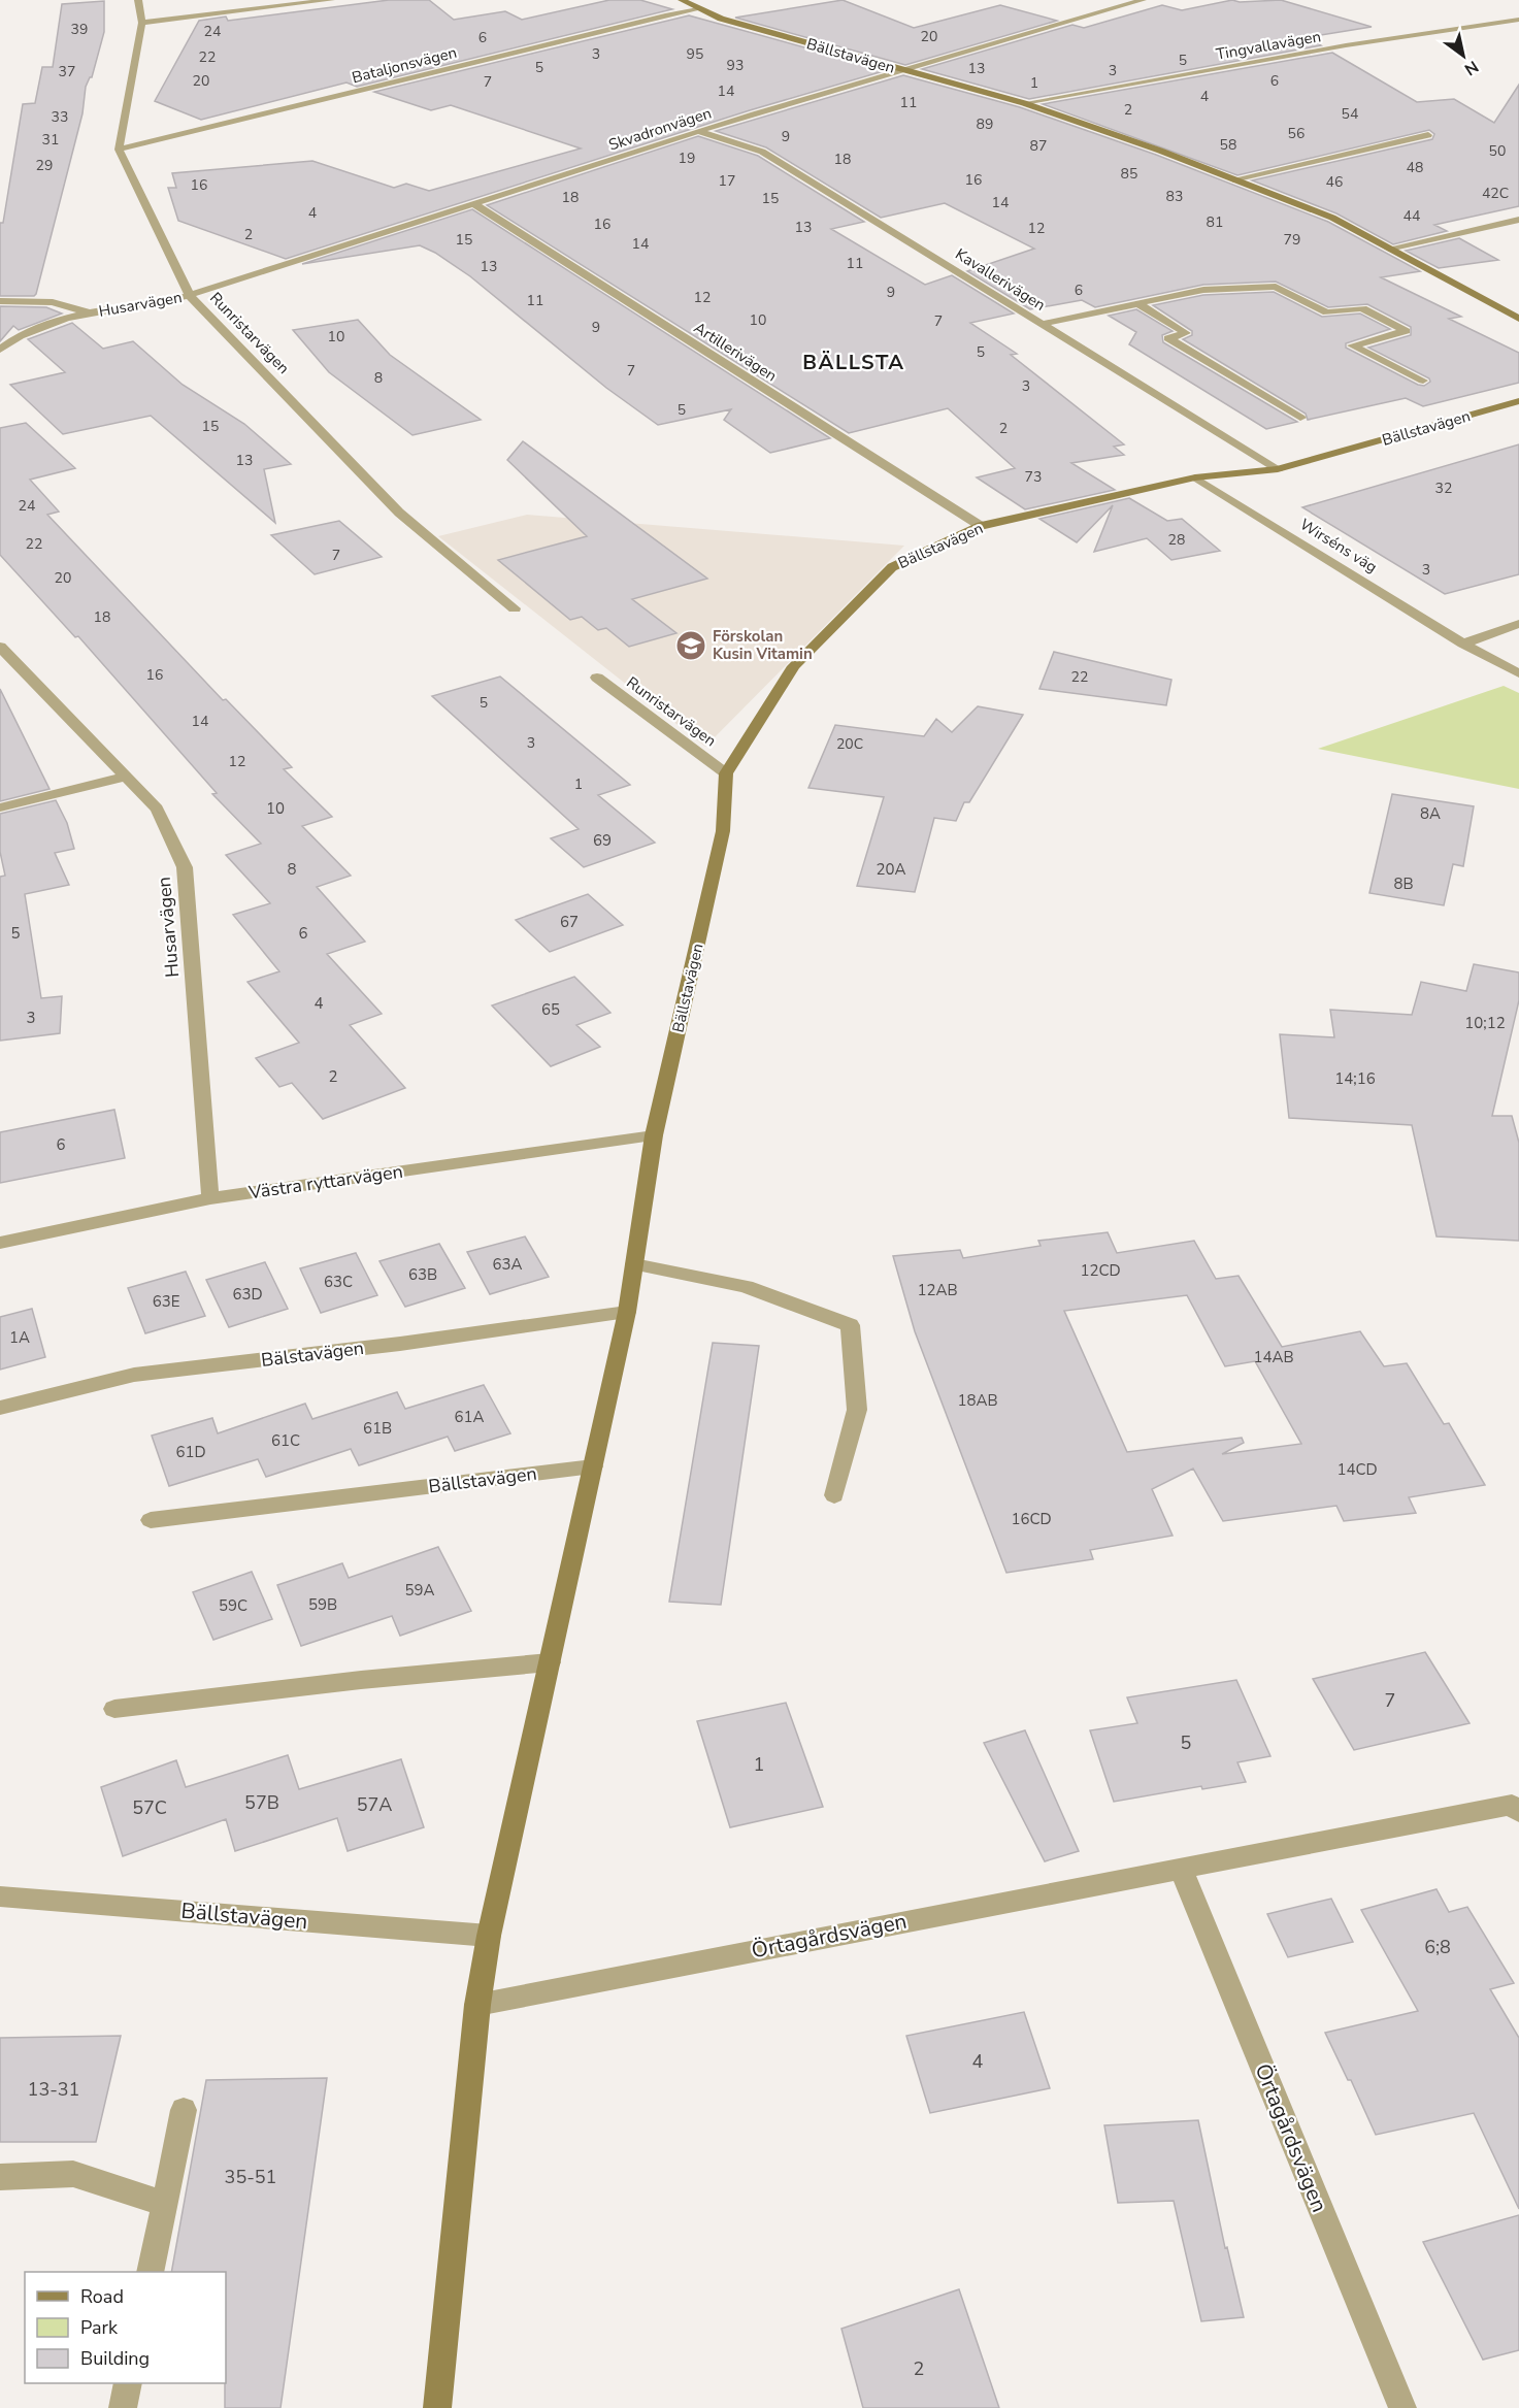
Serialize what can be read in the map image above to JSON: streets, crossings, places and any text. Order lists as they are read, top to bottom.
{
  "streets": {
    "street": [
      "Tingvallavägen",
      "Bällstavägen",
      "Bataljonsvägen",
      "Skvadronvägen",
      "Kavallerivägen",
      "Husarvägen",
      "Runristarvägen",
      "Artillerivägen",
      "Wirséns väg",
      "Västra ryttarvägen",
      "Bälstavägen",
      "Örtagårdsvägen"
    ]
  },
  "crossings": [
    ["Tingvallavägen", "Bällstavägen"],
    ["Bällstavägen", "Bataljonsvägen"],
    ["Bällstavägen", "Skvadronvägen"],
    ["Bällstavägen", "Kavallerivägen"],
    ["Bällstavägen", "Runristarvägen"],
    ["Bällstavägen", "Artillerivägen"],
    ["Bällstavägen", "Wirséns väg"],
    ["Bällstavägen", "Västra ryttarvägen"],
    ["Bällstavägen", "Bälstavägen"],
    ["Bällstavägen", "Örtagårdsvägen"],
    ["Bataljonsvägen", "Runristarvägen"],
    ["Skvadronvägen", "Kavallerivägen"],
    ["Skvadronvägen", "Husarvägen"],
    ["Skvadronvägen", "Runristarvägen"],
    ["Skvadronvägen", "Artillerivägen"],
    ["Husarvägen", "Runristarvägen"],
    ["Husarvägen", "Västra ryttarvägen"]
  ],
  "districts": ["BÄLLSTA"],
  "places": {
    "school or university": ["Förskolan Kusin Vitamin"]
  },
  "house_numbers": [
    "39",
    "24",
    "20",
    "6",
    "3",
    "95",
    "22",
    "5",
    "93",
    "5",
    "13",
    "3",
    "37",
    "20",
    "6",
    "7",
    "1",
    "14",
    "4",
    "11",
    "2",
    "54",
    "33",
    "89",
    "56",
    "9",
    "31",
    "58",
    "87",
    "50",
    "19",
    "18",
    "29",
    "48",
    "85",
    "16",
    "17",
    "46",
    "16",
    "42C",
    "83",
    "18",
    "15",
    "14",
    "4",
    "44",
    "81",
    "16",
    "13",
    "12",
    "2",
    "15",
    "79",
    "14",
    "11",
    "13",
    "6",
    "9",
    "12",
    "11",
    "10",
    "7",
    "9",
    "10",
    "5",
    "7",
    "8",
    "3",
    "5",
    "15",
    "2",
    "13",
    "73",
    "32",
    "24",
    "28",
    "22",
    "7",
    "3",
    "20",
    "18",
    "16",
    "22",
    "5",
    "14",
    "3",
    "20C",
    "12",
    "1",
    "10",
    "8A",
    "69",
    "8",
    "20A",
    "8B",
    "67",
    "5",
    "6",
    "4",
    "65",
    "3",
    "10;12",
    "2",
    "14;16",
    "6",
    "63A",
    "12CD",
    "63B",
    "63C",
    "12AB",
    "63D",
    "63E",
    "1A",
    "14AB",
    "18AB",
    "61A",
    "61B",
    "61C",
    "61D",
    "14CD",
    "16CD",
    "59A",
    "59B",
    "59C",
    "7",
    "5",
    "1",
    "57B",
    "57A",
    "57C",
    "6;8",
    "4",
    "13-31",
    "35-51",
    "2"
  ],
  "legend": ["Road", "Park", "Building"],
  "north": "bottom right"
}
